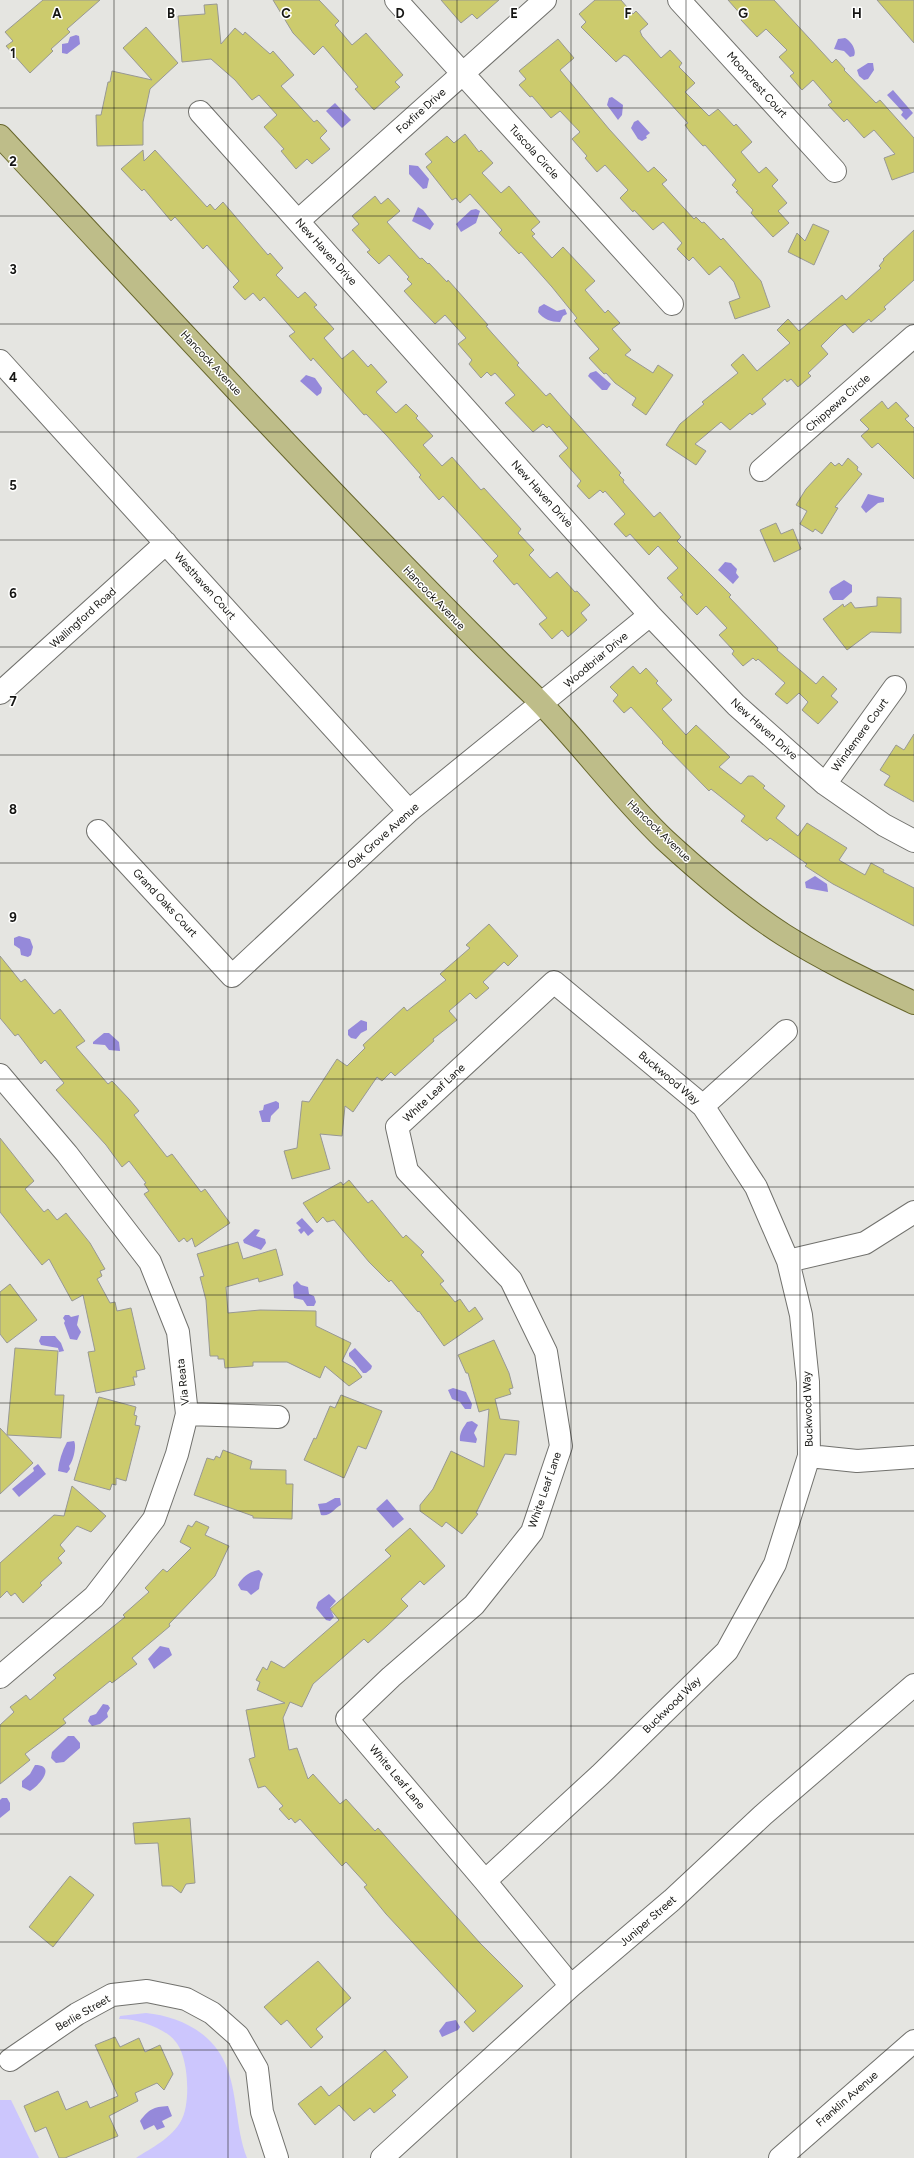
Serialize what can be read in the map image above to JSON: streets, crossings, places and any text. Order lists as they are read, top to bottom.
{
  "streets": {
    "main road": ["Hancock Avenue"],
    "street": [
      "Mooncrest Court",
      "Foxfire Drive",
      "Tuscola Circle",
      "New Haven Drive",
      "Chippewa Circle",
      "Westhaven Court",
      "Wallingford Road",
      "Woodbriar Drive",
      "Windemere Court",
      "Oak Grove Avenue",
      "Grand Oaks Court",
      "Buckwood Way",
      "White Leaf Lane",
      "Via Reata",
      "Juniper Street",
      "Berlie Street",
      "Franklin Avenue"
    ]
  },
  "crossings": [
    ["Foxfire Drive", "Tuscola Circle"],
    ["Foxfire Drive", "New Haven Drive"],
    ["New Haven Drive", "Woodbriar Drive"],
    ["New Haven Drive", "Windemere Court"],
    ["Hancock Avenue", "Woodbriar Drive"],
    ["Hancock Avenue", "Oak Grove Avenue"],
    ["Westhaven Court", "Wallingford Road"],
    ["Westhaven Court", "Oak Grove Avenue"],
    ["Woodbriar Drive", "Oak Grove Avenue"],
    ["Oak Grove Avenue", "Grand Oaks Court"],
    ["Buckwood Way", "White Leaf Lane"],
    ["White Leaf Lane", "Juniper Street"]
  ],
  "grid": {
    "columns": [
      "A",
      "B",
      "C",
      "D",
      "E",
      "F",
      "G",
      "H"
    ],
    "rows": [
      "1",
      "2",
      "3",
      "4",
      "5",
      "6",
      "7",
      "8",
      "9"
    ]
  }
}
